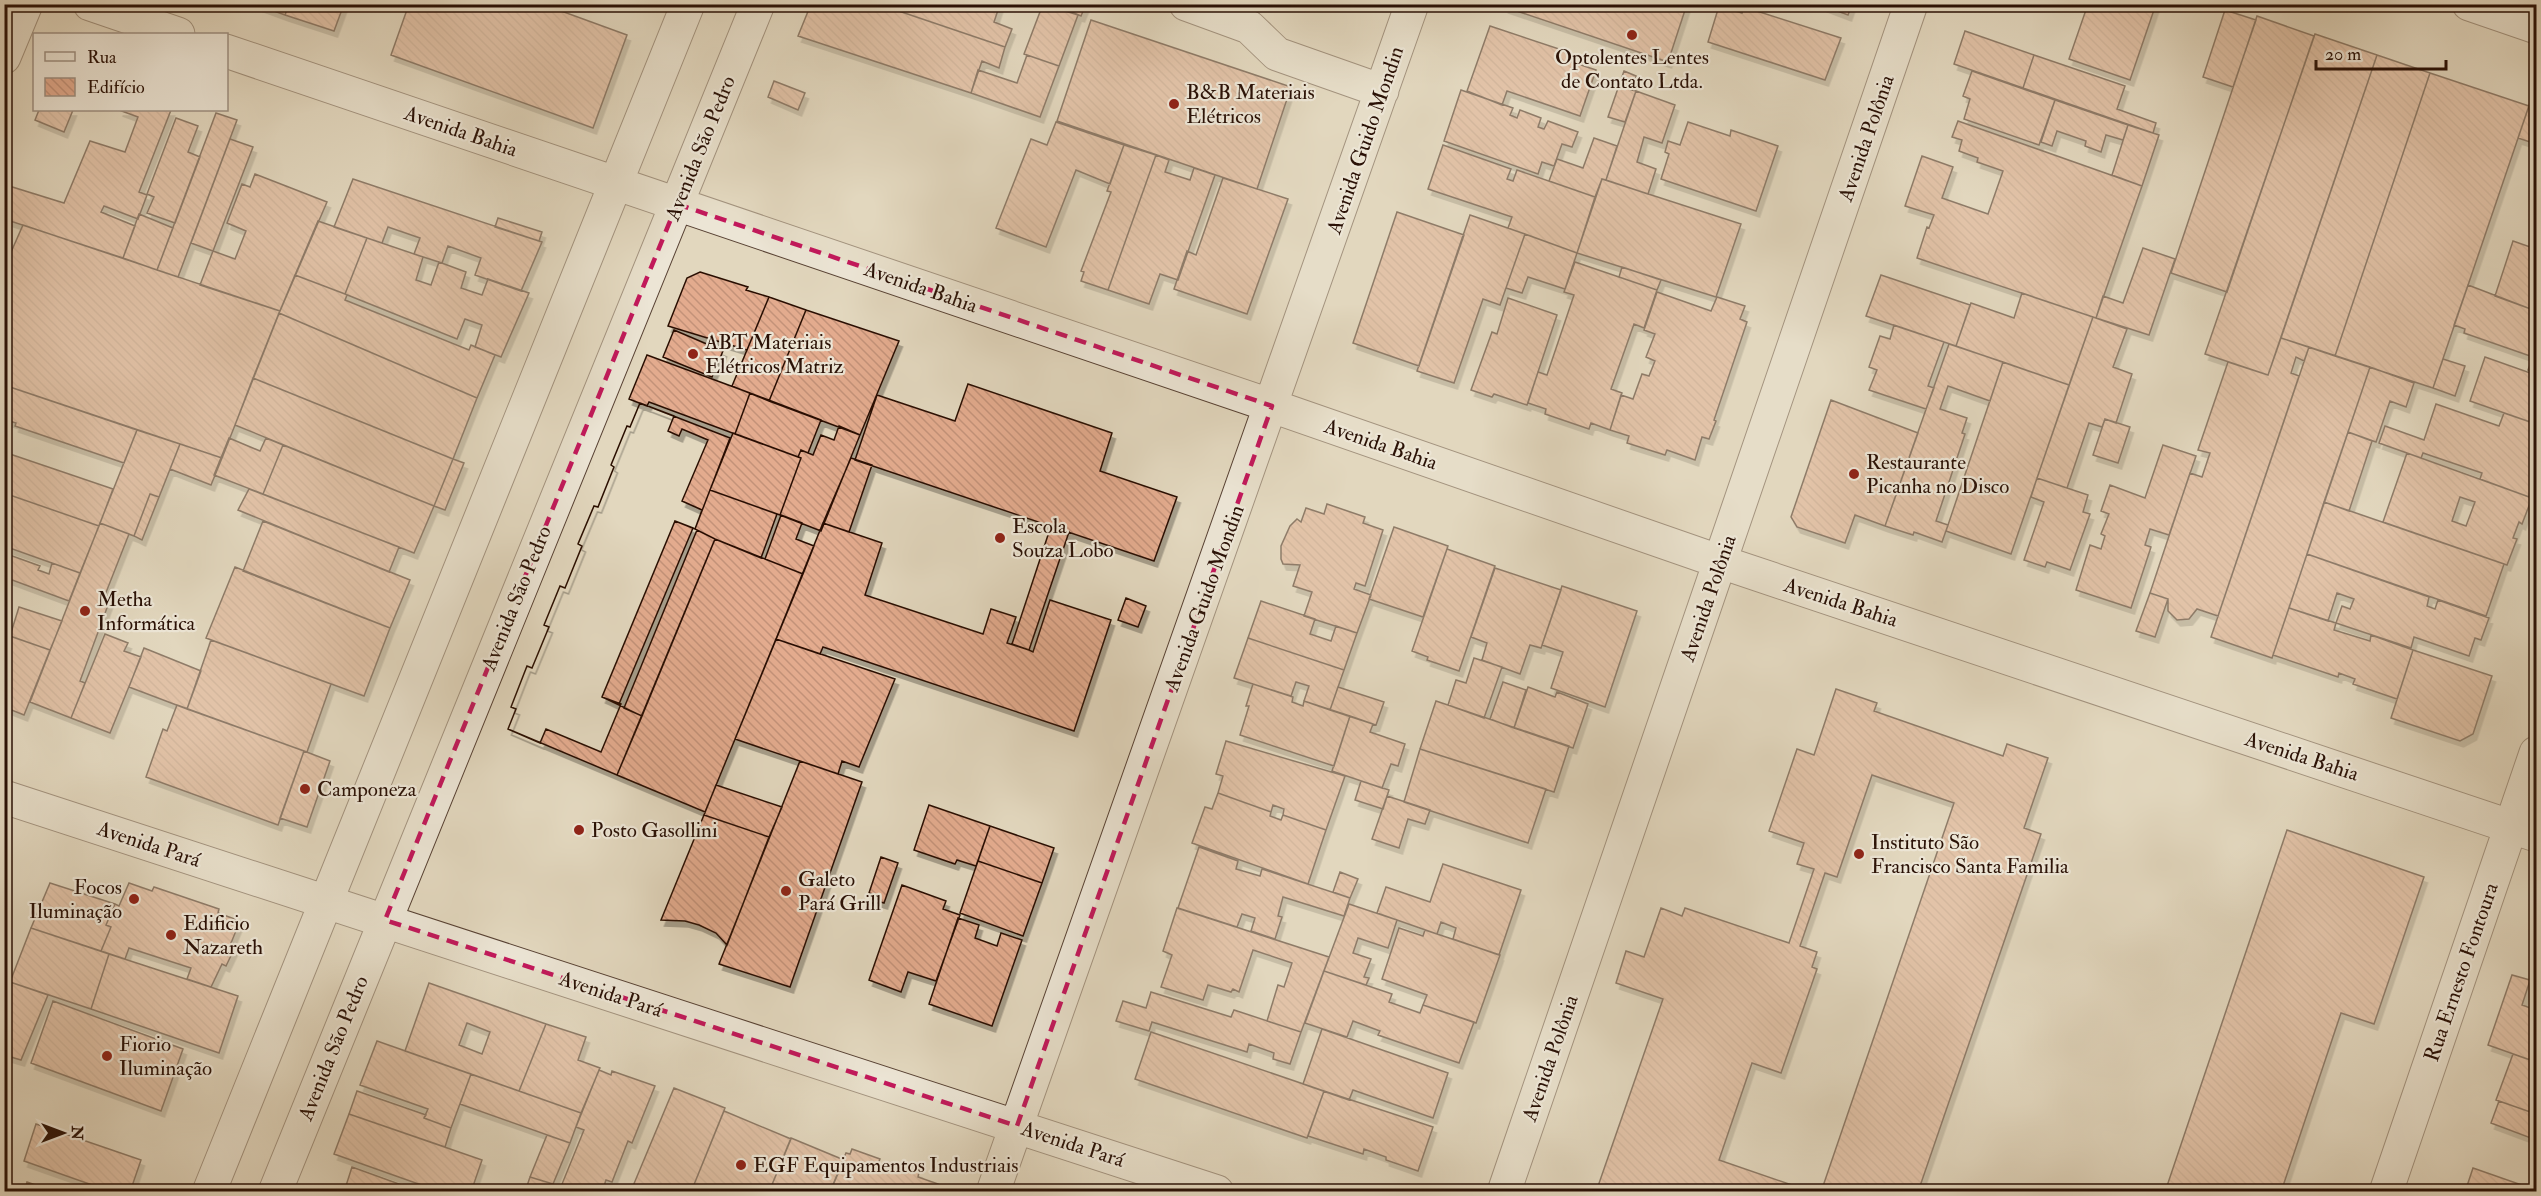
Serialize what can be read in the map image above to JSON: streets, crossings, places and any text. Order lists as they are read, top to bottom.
{
  "streets": {
    "street": [
      "Avenida Bahia",
      "Avenida Polônia",
      "Avenida Guido Mondin",
      "Avenida São Pedro",
      "Avenida Pará",
      "Rua Ernesto Fontoura"
    ]
  },
  "crossings": [
    ["Avenida Bahia", "Avenida Polônia"],
    ["Avenida Bahia", "Avenida Guido Mondin"],
    ["Avenida Bahia", "Avenida São Pedro"],
    ["Avenida Bahia", "Rua Ernesto Fontoura"],
    ["Avenida Guido Mondin", "Avenida Pará"],
    ["Avenida São Pedro", "Avenida Pará"]
  ],
  "places": [
    "Optolentes Lentes de Contato Ltda.",
    "B&B Materiais Elétricos",
    "ABT Materiais Elétricos Matriz",
    "Restaurante Picanha no Disco",
    "Escola Souza Lobo",
    "Metha Informática",
    "Camponeza",
    "Posto Gasollini",
    "Instituto São Francisco Santa Familia",
    "Galeto Pará Grill",
    "Focos Iluminação",
    "Edificio Nazareth",
    "Fiorio Iluminação",
    "EGF Equipamentos Industriais"
  ],
  "legend": ["Rua", "Edifício"],
  "scale_bar": "20 m",
  "north": "right"
}
